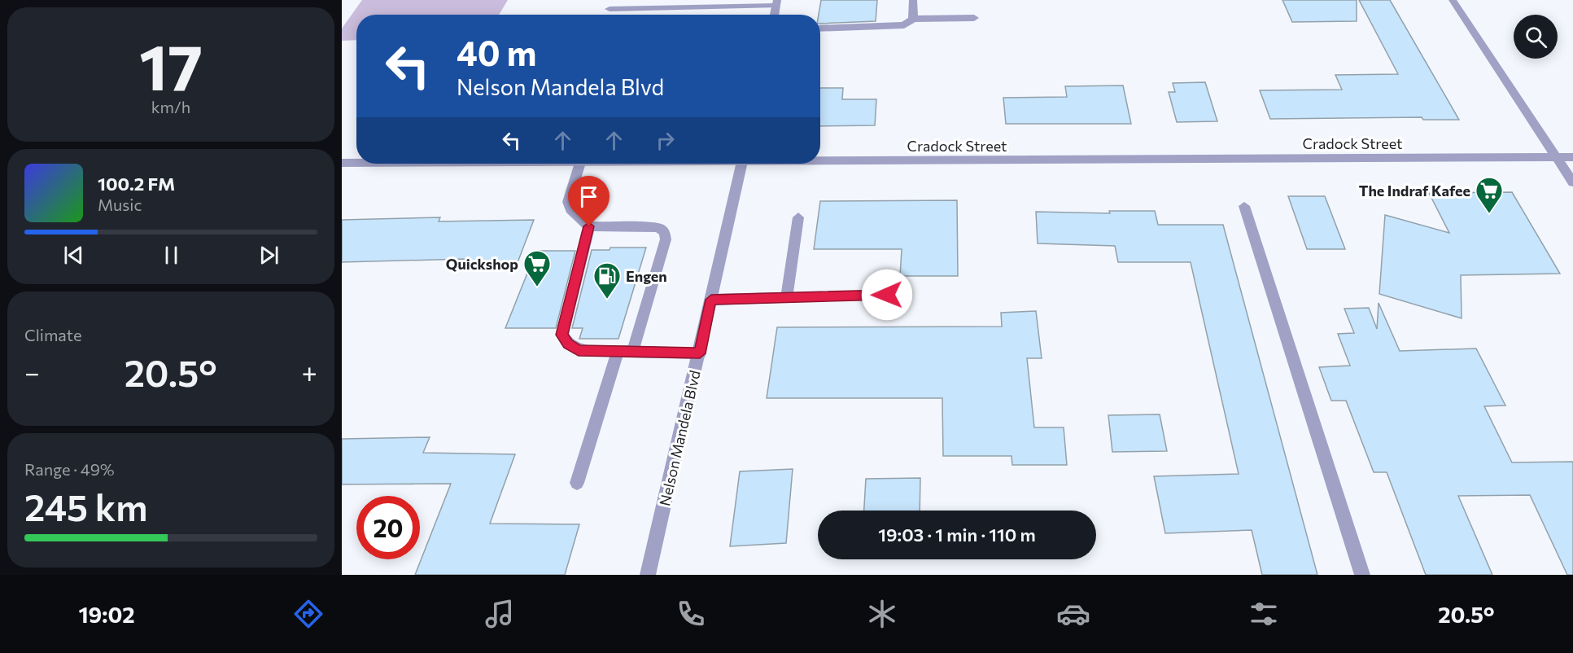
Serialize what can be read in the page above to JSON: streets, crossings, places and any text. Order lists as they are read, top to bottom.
{
  "streets": {
    "street": ["Cradock Street", "Nelson Mandela Blvd"]
  },
  "places": {
    "supermarket": ["The Indraf Kafee", "Quickshop"],
    "fuel station": ["Engen"]
  },
  "page": {
    "tile": [
      ["17", "km/h"],
      "Climate",
      ["Range · 49%", "245 km"]
    ],
    "turn": ["40 m", "Nelson Mandela Blvd"],
    "song": ["100.2 FM", "Music"],
    "heat": ["−", "20.5°", "+"],
    "limit": "20",
    "trip": "19:03 · 1 min · 110 m",
    "tabs": ["19:02", "20.5°"]
  }
}
